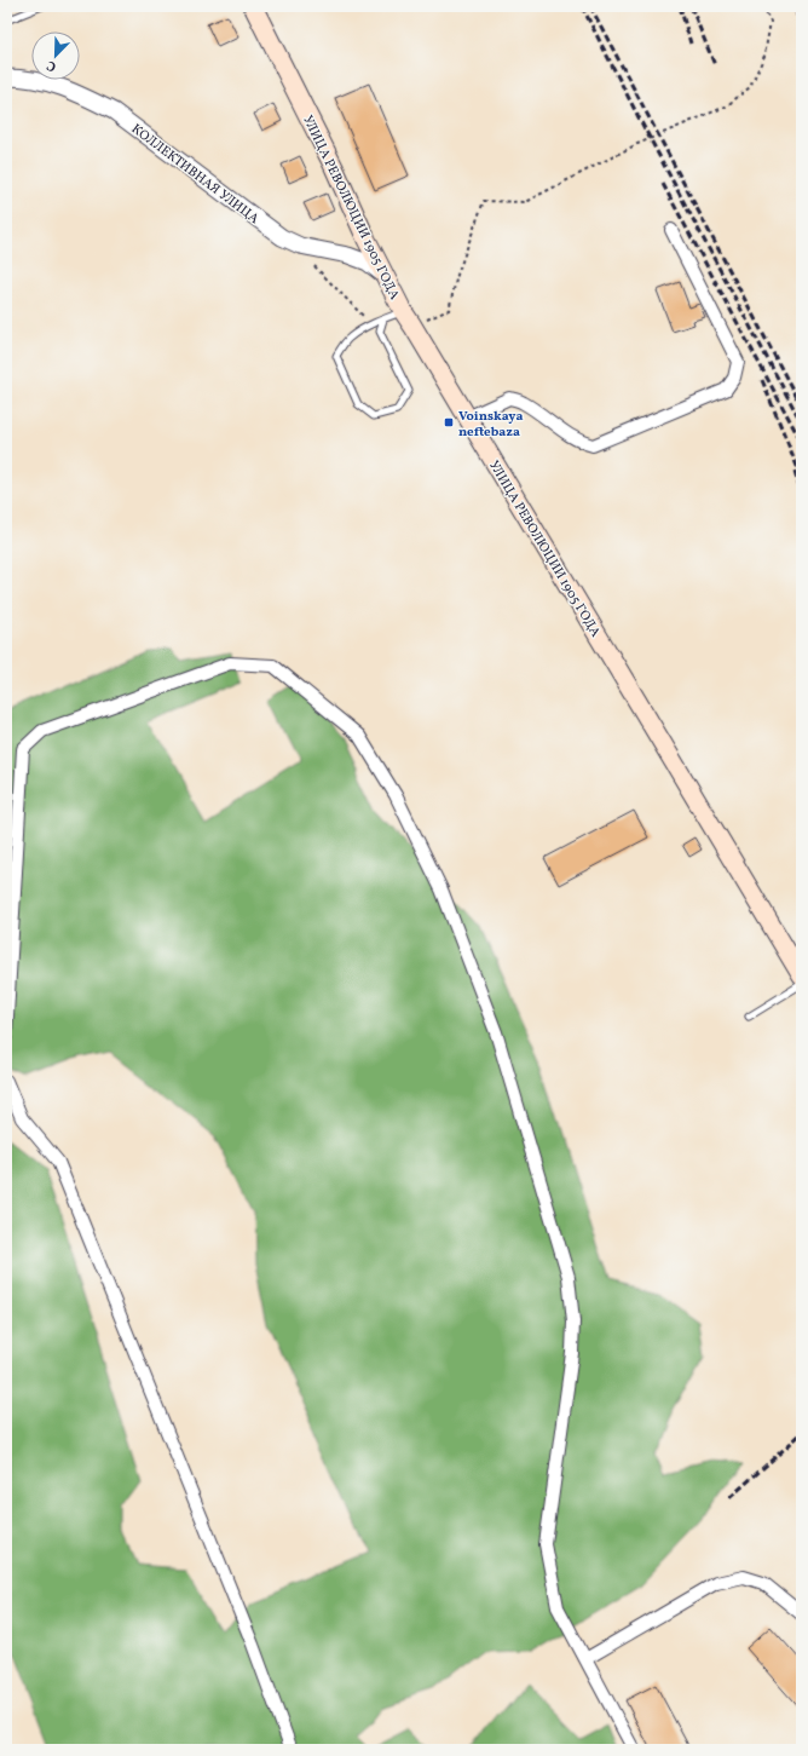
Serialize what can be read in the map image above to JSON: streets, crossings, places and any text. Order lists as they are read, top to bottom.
{
  "streets": {
    "main road": ["УЛИЦА РЕВОЛЮЦИИ 1905 ГОДА"],
    "street": ["КОЛЛЕКТИВНАЯ УЛИЦА"]
  },
  "crossings": [
    ["КОЛЛЕКТИВНАЯ УЛИЦА", "УЛИЦА РЕВОЛЮЦИИ 1905 ГОДА"]
  ],
  "places": {
    "transit": ["Voinskaya neftebaza"]
  },
  "north": "bottom left"
}
